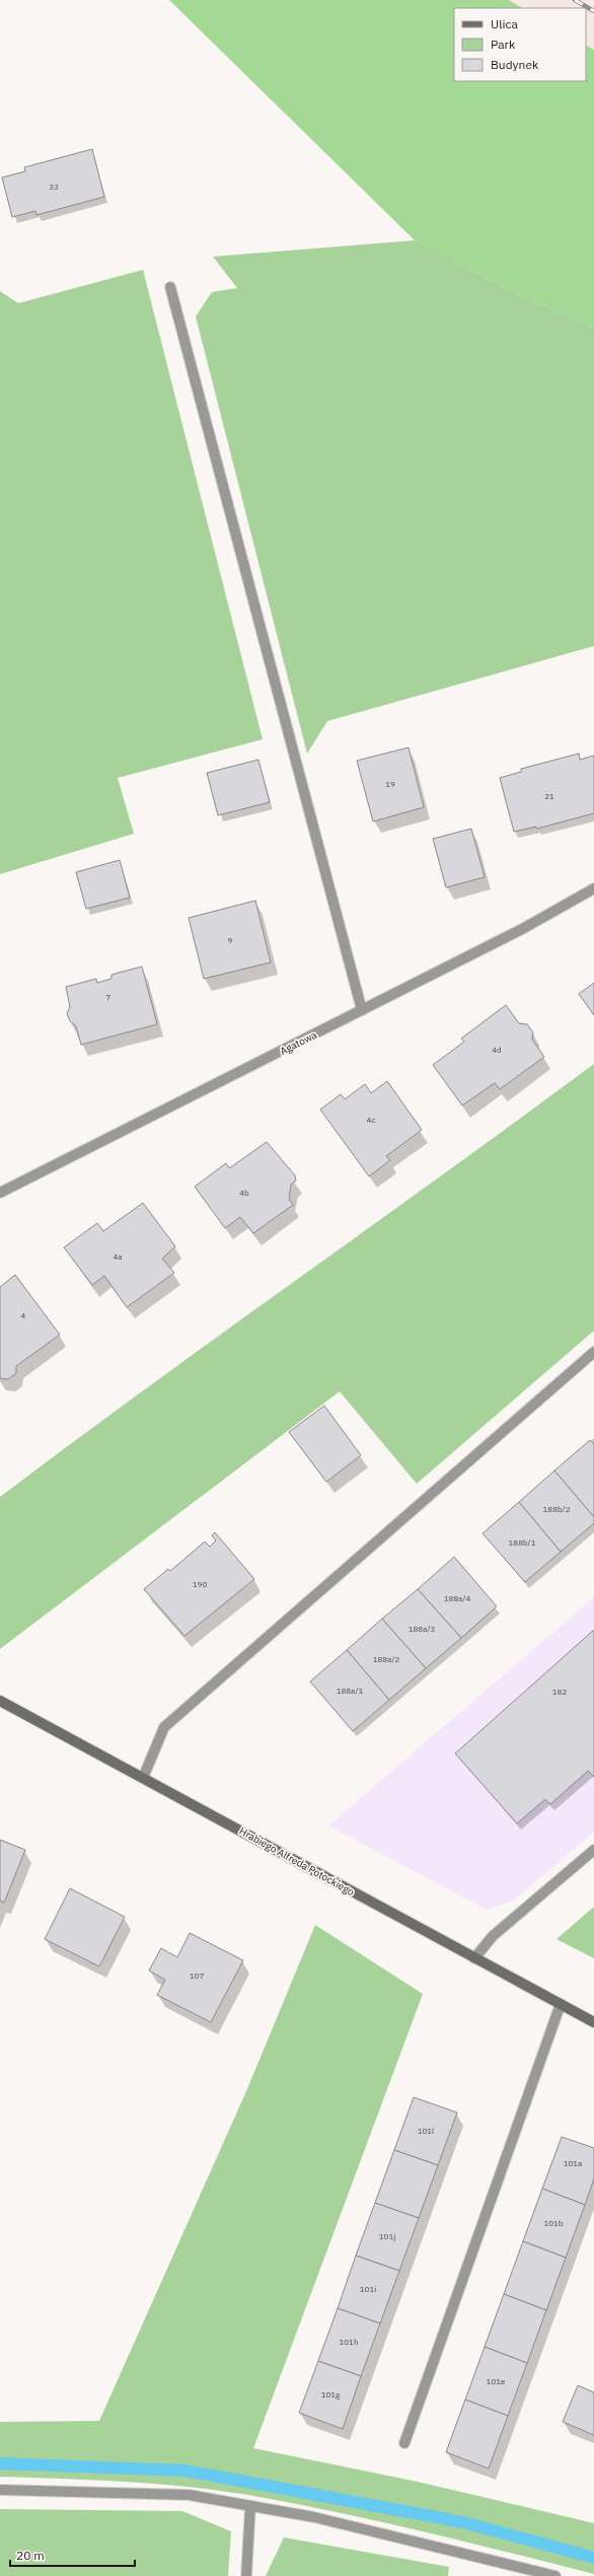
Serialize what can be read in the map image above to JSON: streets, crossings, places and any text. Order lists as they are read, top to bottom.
{
  "streets": {
    "street": ["Agatowa", "Hrabiego Alfreda Potockiego"]
  },
  "house_numbers": [
    "33",
    "19",
    "21",
    "9",
    "7",
    "4d",
    "4c",
    "4b",
    "4a",
    "4",
    "188b/2",
    "188b/1",
    "190",
    "188a/4",
    "188a/3",
    "188a/2",
    "188a/1",
    "182",
    "107",
    "101l",
    "101a",
    "101b",
    "101j",
    "101i",
    "101h",
    "101e",
    "101g"
  ],
  "legend": ["Ulica", "Park", "Budynek"],
  "scale_bar": "20 m"
}
